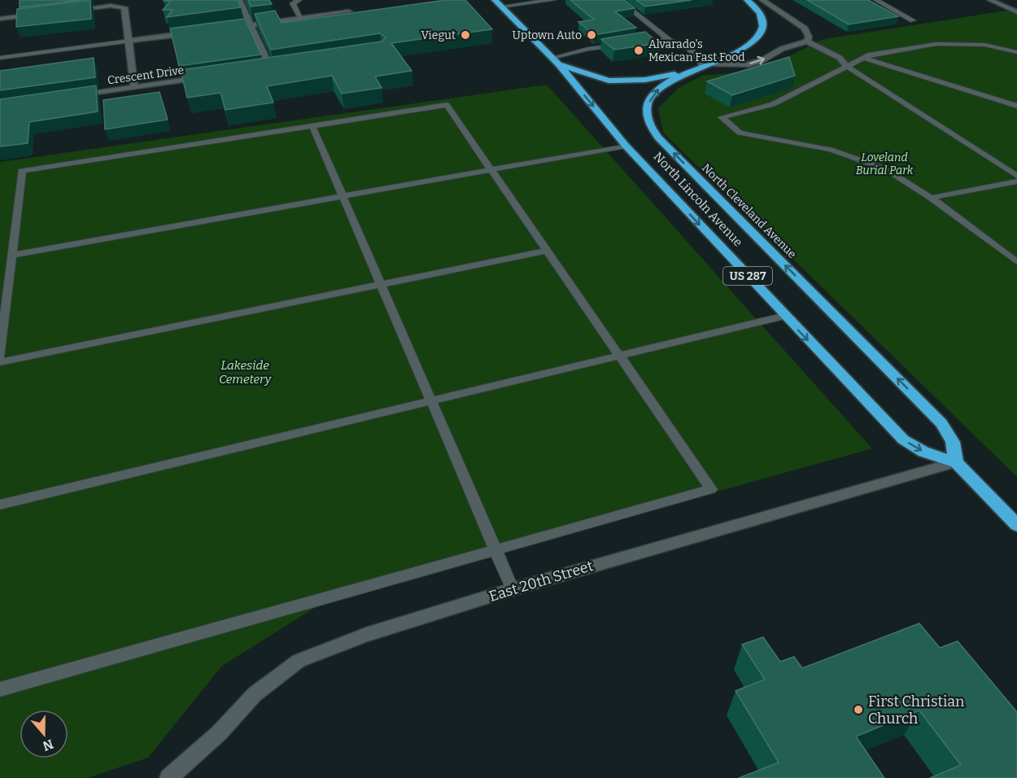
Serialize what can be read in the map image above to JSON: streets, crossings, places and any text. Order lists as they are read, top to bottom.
{
  "streets": {
    "highway": ["North Lincoln Avenue", "North Cleveland Avenue", "US 287"],
    "street": ["Crescent Drive", "East 20th Street"]
  },
  "crossings": [
    ["North Lincoln Avenue", "North Cleveland Avenue"],
    ["North Lincoln Avenue", "East 20th Street"],
    ["North Cleveland Avenue", "East 20th Street"]
  ],
  "one_way": ["North Lincoln Avenue", "North Cleveland Avenue"],
  "parks": ["Loveland Burial Park", "Lakeside Cemetery"],
  "places": [
    "Viegut",
    "Uptown Auto",
    "Alvarado's Mexican Fast Food",
    "First Christian Church"
  ],
  "north": "bottom"
}
